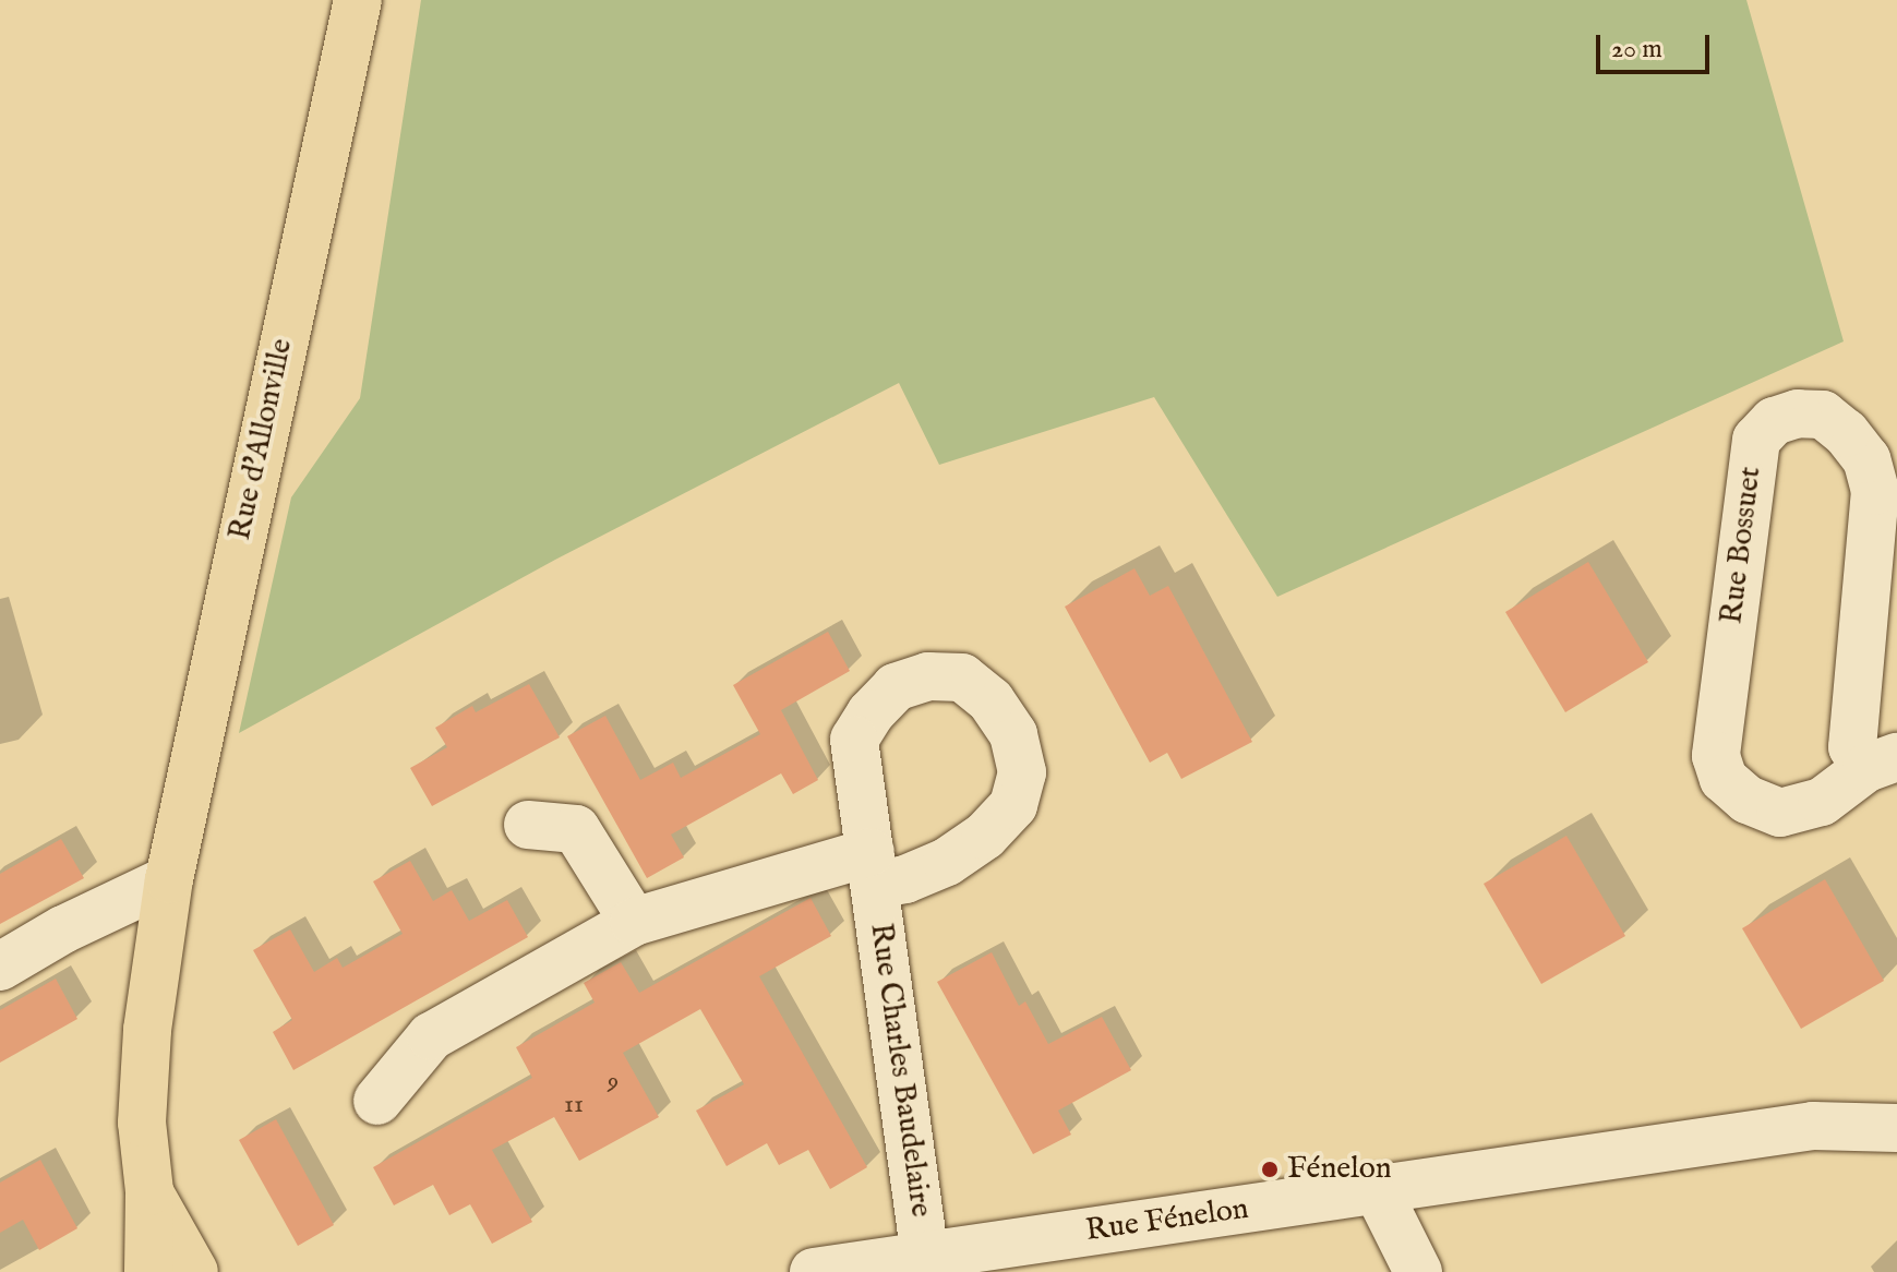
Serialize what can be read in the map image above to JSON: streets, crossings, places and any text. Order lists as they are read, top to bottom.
{
  "streets": {
    "main road": ["Rue d'Allonville"],
    "street": ["Rue Bossuet", "Rue Charles Baudelaire", "Rue Fénelon"]
  },
  "crossings": [
    ["Rue Charles Baudelaire", "Rue Fénelon"]
  ],
  "places": ["Fénelon"],
  "house_numbers": ["9", "11"],
  "scale_bar": "20 m"
}
